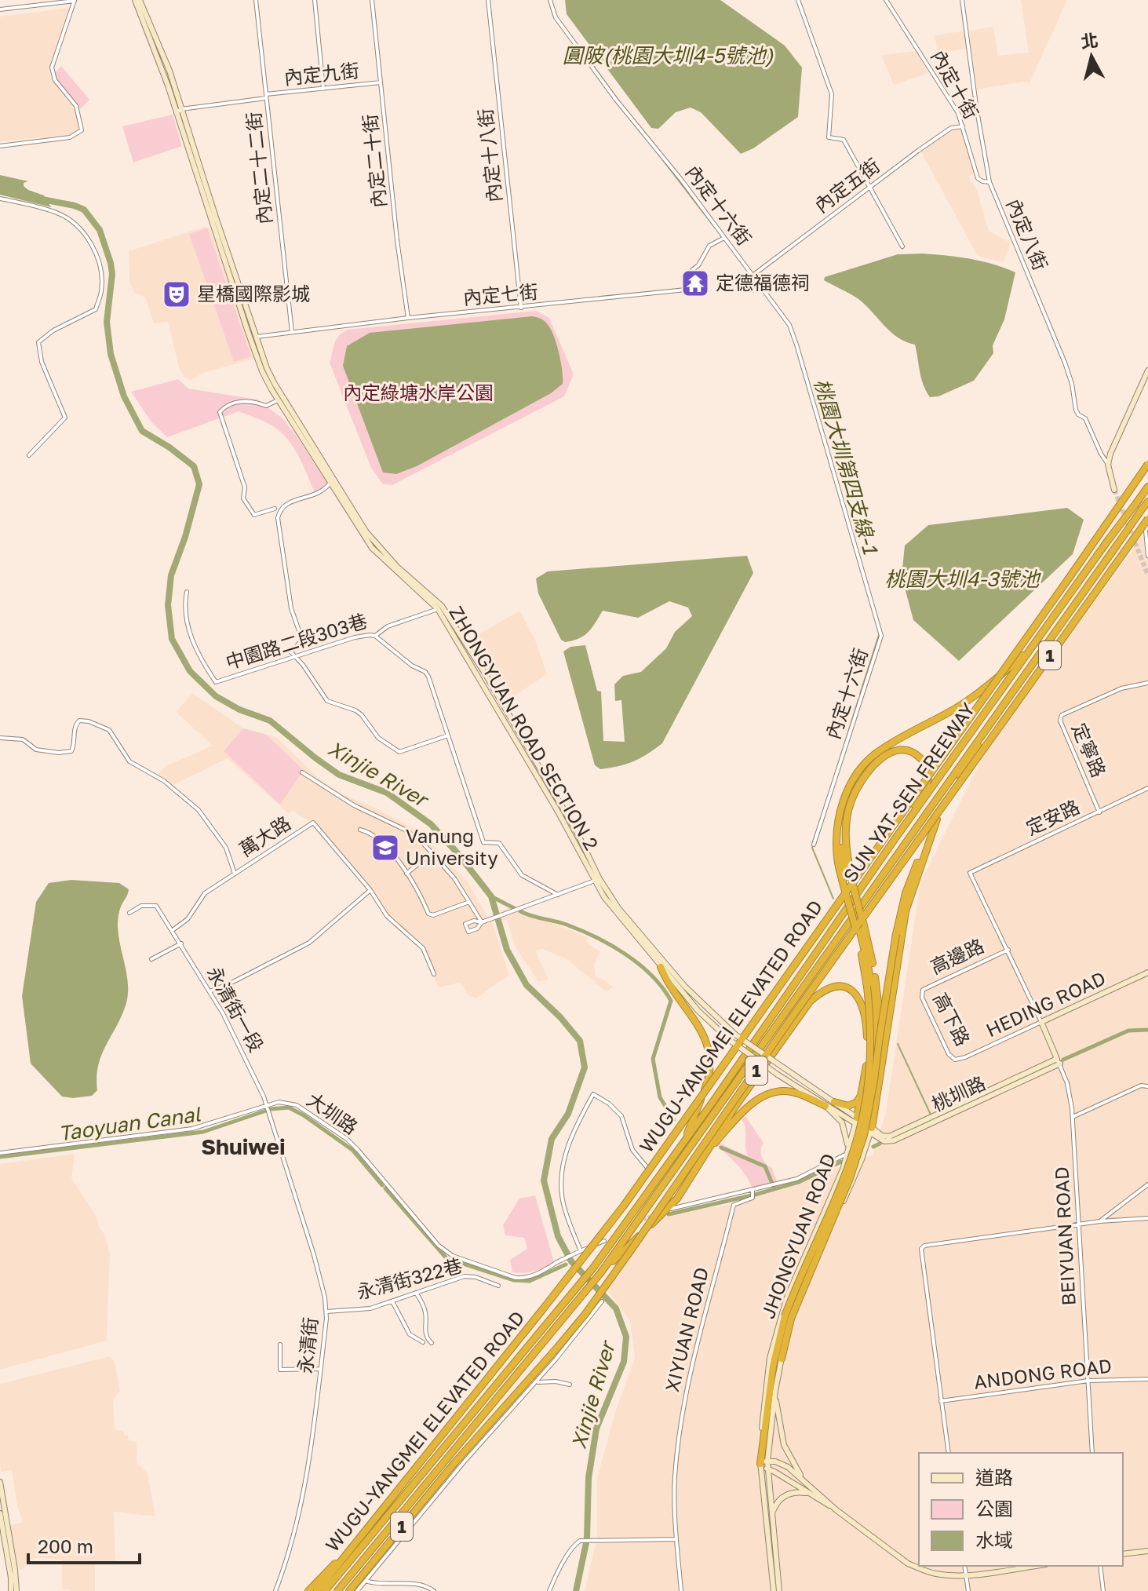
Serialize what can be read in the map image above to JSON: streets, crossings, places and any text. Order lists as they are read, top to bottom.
{
  "streets": {
    "highway": ["1", "SUN YAT-SEN FREEWAY", "WUGU-YANGMEI ELEVATED ROAD"],
    "main road": [
      "ZHONGYUAN ROAD SECTION 2",
      "HEDING ROAD",
      "桃圳路",
      "JHONGYUAN ROAD",
      "BEIYUAN ROAD"
    ],
    "street": [
      "內定九街",
      "內定十街",
      "內定十八街",
      "內定二十街",
      "內定二十二街",
      "內定五街",
      "內定十六街",
      "內定八街",
      "內定七街",
      "中園路二段303巷",
      "定寧路",
      "定安路",
      "萬大路",
      "高邊路",
      "永清街一段",
      "高下路",
      "大圳路",
      "永清街322巷",
      "XIYUAN ROAD",
      "永清街",
      "ANDONG ROAD"
    ]
  },
  "crossings": [
    ["內定九街", "內定二十街"],
    ["內定九街", "內定二十二街"],
    ["內定九街", "ZHONGYUAN ROAD SECTION 2"],
    ["內定十街", "內定五街"],
    ["內定十街", "內定八街"],
    ["內定十八街", "內定七街"],
    ["內定二十街", "內定七街"],
    ["內定二十二街", "內定七街"],
    ["內定五街", "內定十六街"],
    ["內定十六街", "內定七街"],
    ["內定七街", "ZHONGYUAN ROAD SECTION 2"],
    ["中園路二段303巷", "ZHONGYUAN ROAD SECTION 2"],
    ["定寧路", "定安路"],
    ["定安路", "高邊路"],
    ["萬大路", "永清街一段"],
    ["高邊路", "高下路"],
    ["HEDING ROAD", "高下路"],
    ["HEDING ROAD", "BEIYUAN ROAD"],
    ["永清街一段", "大圳路"],
    ["永清街一段", "永清街"],
    ["桃圳路", "JHONGYUAN ROAD"],
    ["桃圳路", "BEIYUAN ROAD"],
    ["大圳路", "永清街"],
    ["BEIYUAN ROAD", "ANDONG ROAD"],
    ["永清街322巷", "永清街"]
  ],
  "districts": ["Shuiwei"],
  "water": [
    "圓陂(桃園大圳4-5號池)",
    "桃園大圳第四支線-1",
    "桃園大圳4-3號池",
    "Xinjie River",
    "Taoyuan Canal"
  ],
  "parks": ["內定綠塘水岸公園"],
  "places": {
    "temple": ["定德福德祠"],
    "theatre": ["星橋國際影城"],
    "school or university": ["Vanung University"]
  },
  "legend": ["道路", "公園", "水域"],
  "scale_bar": "200 m",
  "north": "top"
}
